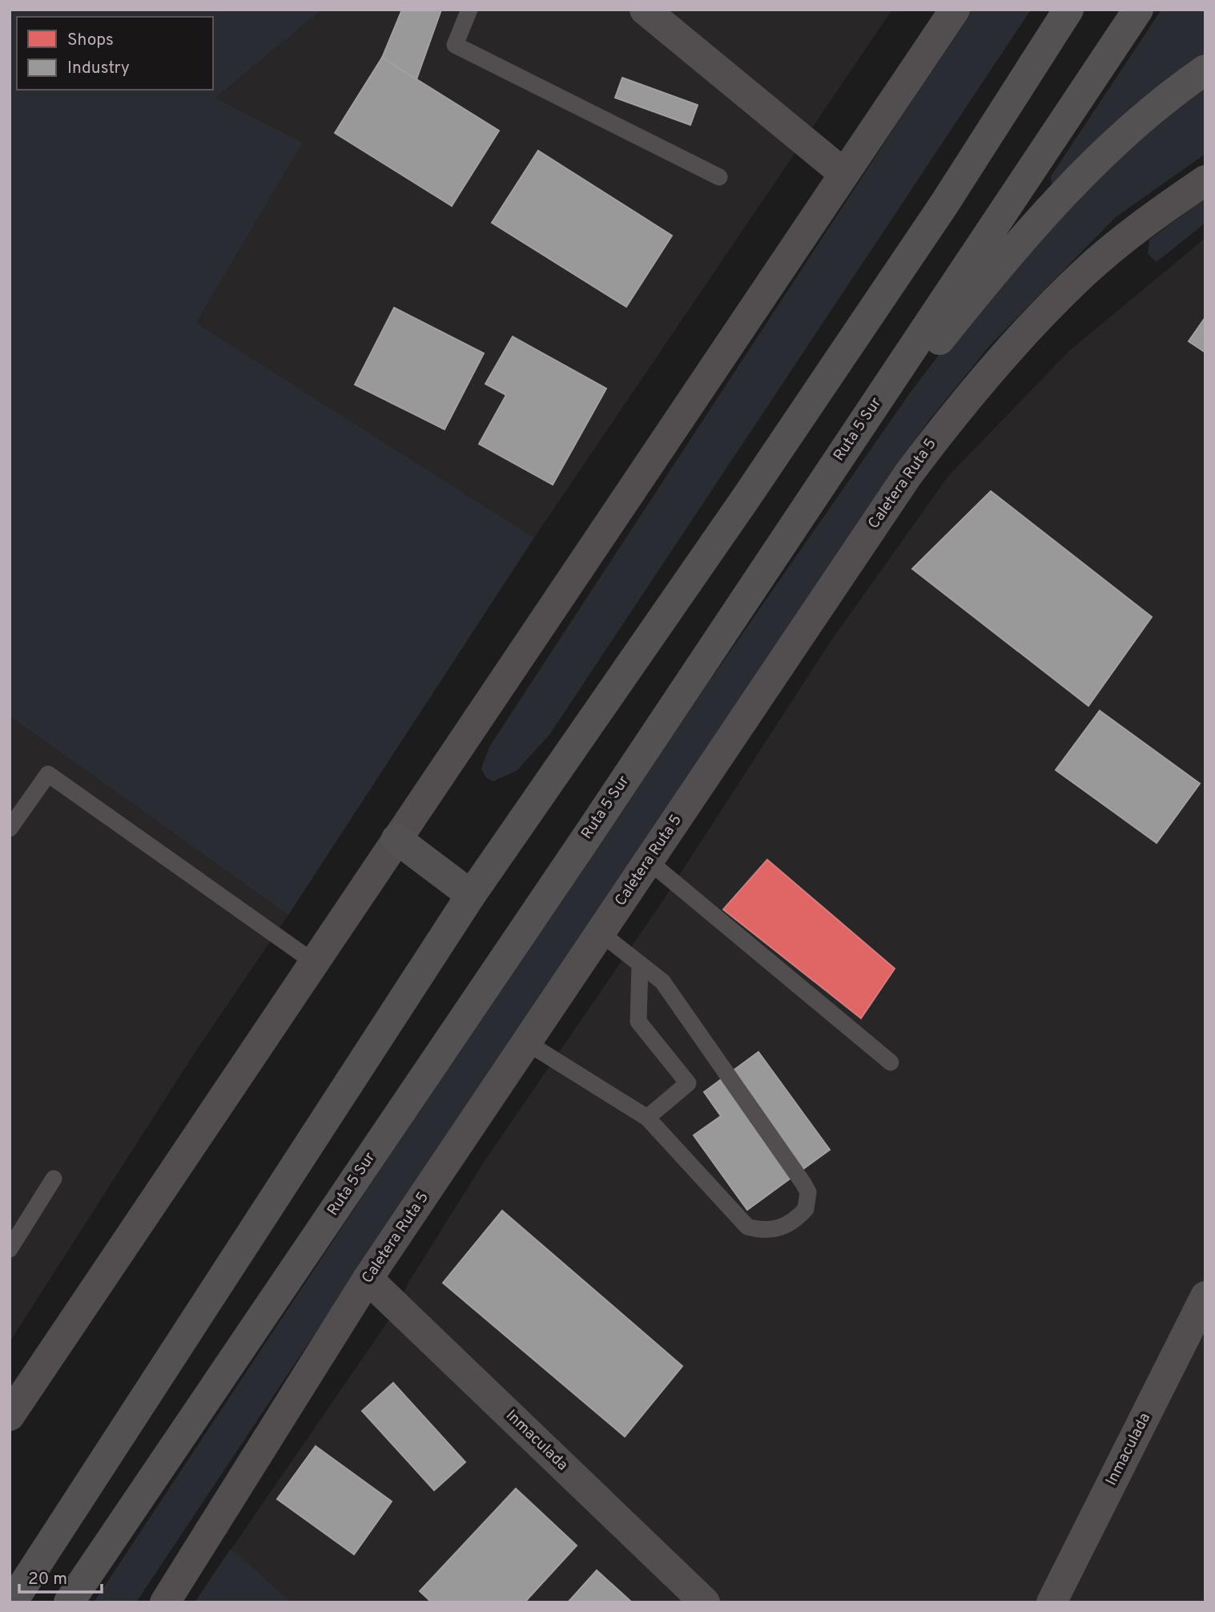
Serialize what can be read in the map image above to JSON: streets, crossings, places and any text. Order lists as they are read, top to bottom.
{
  "streets": {
    "highway": ["Ruta 5 Sur"],
    "street": ["Caletera Ruta 5", "Inmaculada"]
  },
  "crossings": [
    ["Caletera Ruta 5", "Inmaculada"]
  ],
  "legend": ["Shops", "Industry"],
  "scale_bar": "20 m"
}
